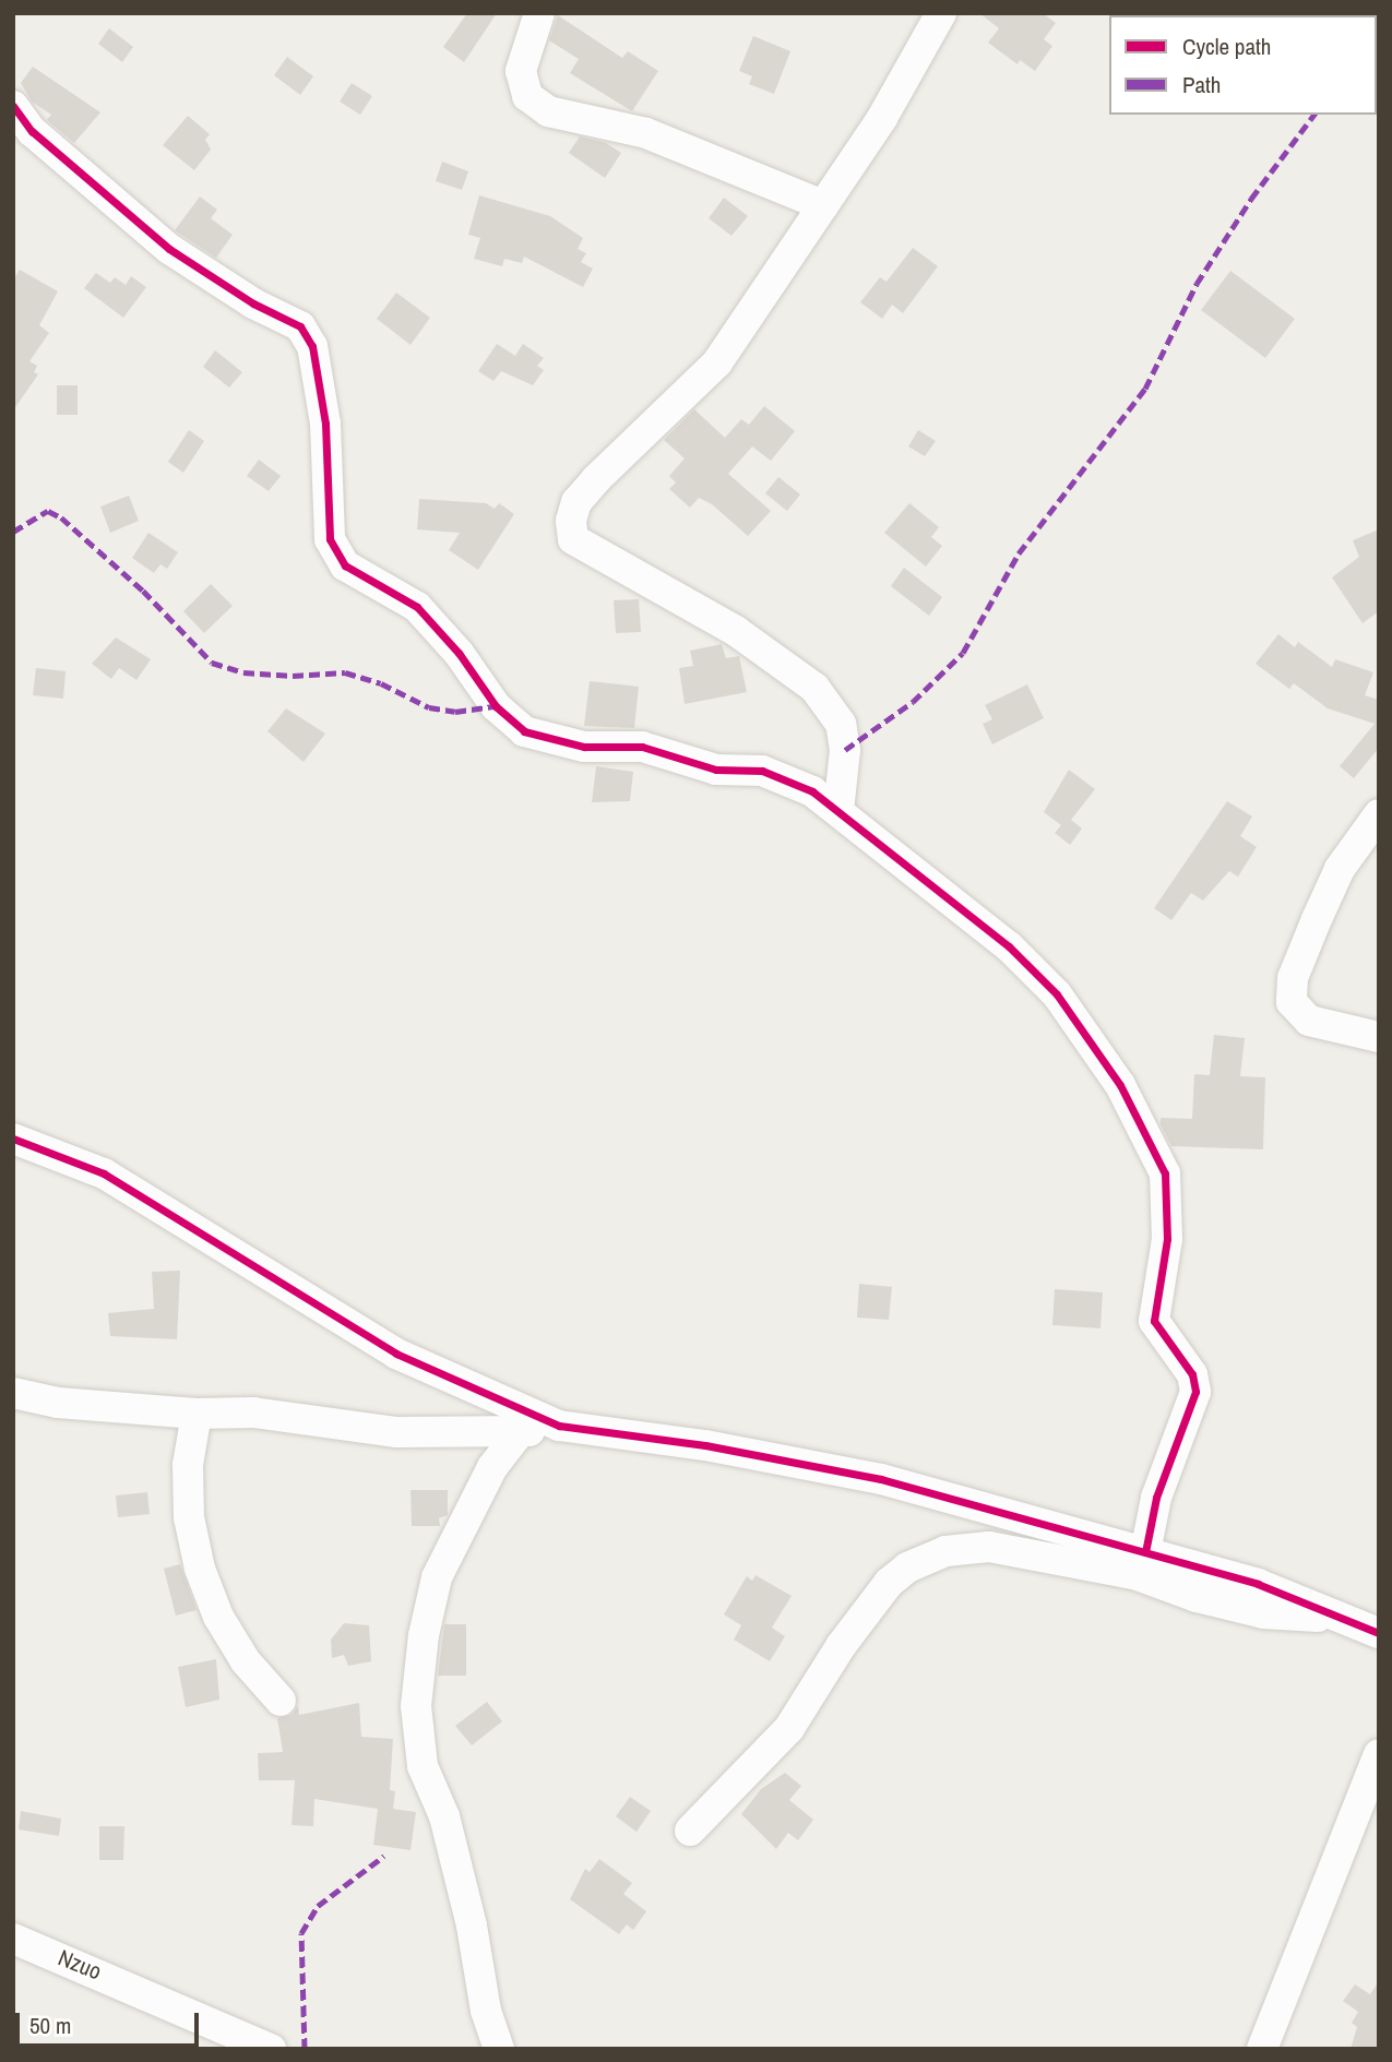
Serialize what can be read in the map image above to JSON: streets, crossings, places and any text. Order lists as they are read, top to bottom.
{
  "streets": {
    "street": ["Nzuo"]
  },
  "legend": ["Cycle path", "Path"],
  "scale_bar": "50 m"
}
